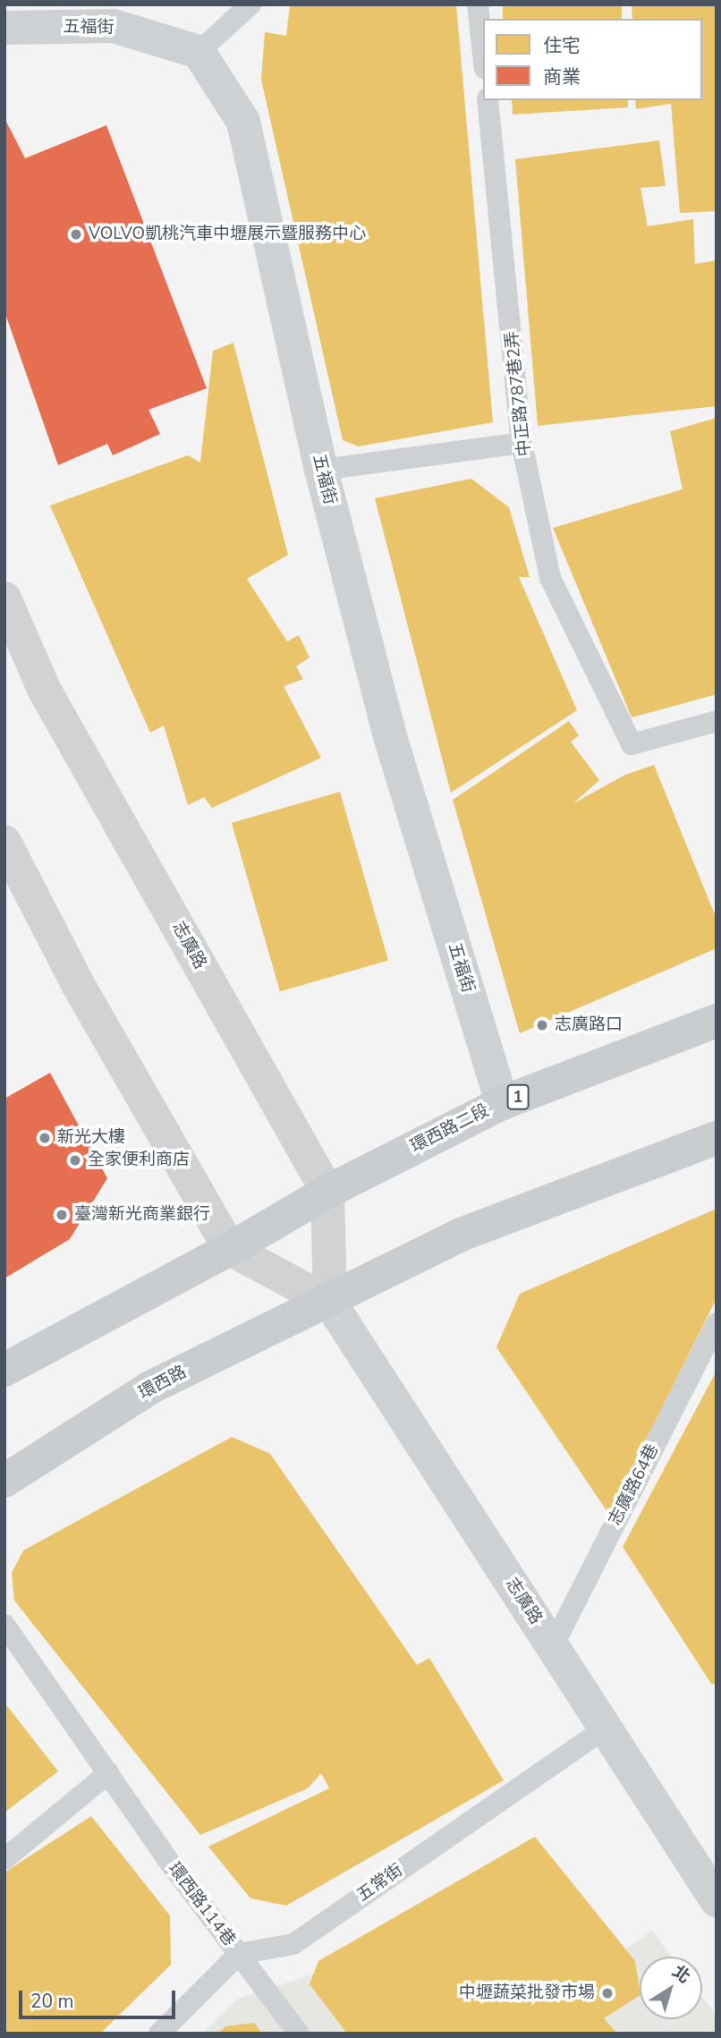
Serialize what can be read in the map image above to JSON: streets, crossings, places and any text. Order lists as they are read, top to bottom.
{
  "streets": {
    "main road": [
      "志廣路",
      "1",
      "環西路二段",
      "環西路"
    ],
    "street": ["五福街"],
    "lane": [
      "中正路787巷2弄",
      "志廣路64巷",
      "五常街",
      "環西路114巷"
    ]
  },
  "crossings": [
    ["五福街", "環西路二段"],
    ["志廣路", "1"],
    ["志廣路", "環西路二段"],
    ["志廣路", "環西路"],
    ["志廣路", "志廣路64巷"],
    ["志廣路", "五常街"],
    ["1", "環西路二段"],
    ["五常街", "環西路114巷"]
  ],
  "places": [
    "VOLVO凱桃汽車中壢展示暨服務中心",
    "志廣路口",
    "新光大樓",
    "全家便利商店",
    "臺灣新光商業銀行",
    "中壢蔬菜批發市場"
  ],
  "legend": ["住宅", "商業"],
  "scale_bar": "20 m",
  "north": "top right"
}
